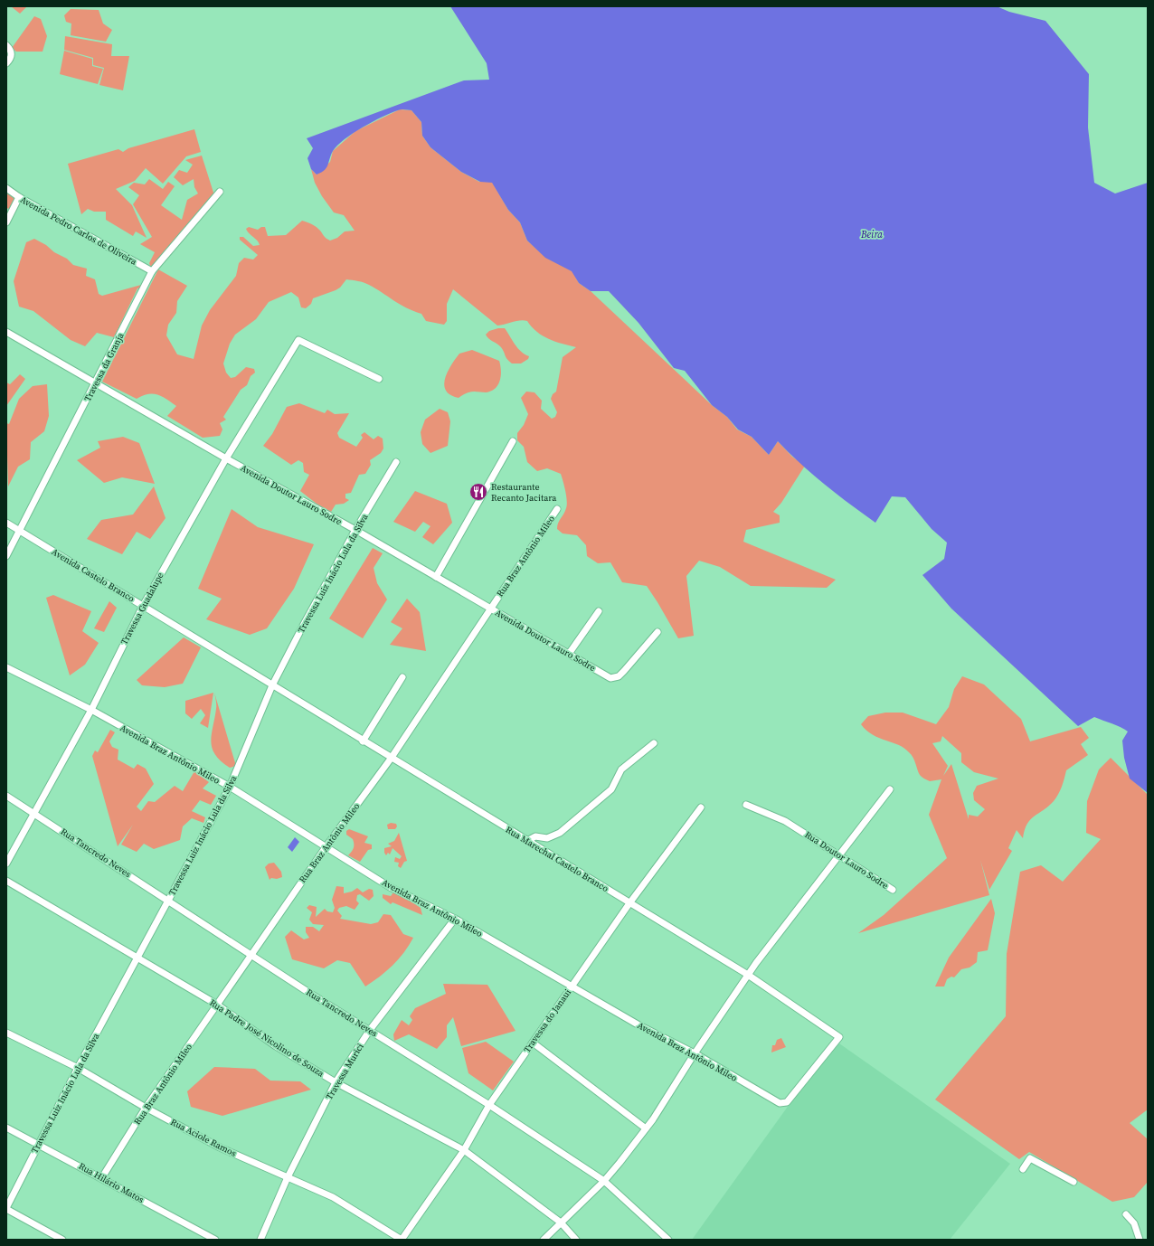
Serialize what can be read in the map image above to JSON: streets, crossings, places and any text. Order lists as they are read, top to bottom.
{
  "streets": {
    "street": [
      "Avenida Pedro Carlos de Oliveira",
      "Travessa da Granja",
      "Avenida Doutor Lauro Sodre",
      "Rua Braz Antônio Mileo",
      "Travessa Luiz Inácio Lula da Silva",
      "Avenida Castelo Branco",
      "Travessa Guadalupe",
      "Avenida Braz Antônio Mileo",
      "Rua Tancredo Neves",
      "Rua Marechal Castelo Branco",
      "Rua Doutor Lauro Sodre",
      "Travessa do Janaui",
      "Rua Padre José Nicolino de Souza",
      "Travessa Murici",
      "Rua Aciole Ramos",
      "Rua Hilário Matos"
    ]
  },
  "crossings": [
    ["Avenida Pedro Carlos de Oliveira", "Travessa da Granja"],
    ["Travessa da Granja", "Avenida Doutor Lauro Sodre"],
    ["Travessa da Granja", "Avenida Castelo Branco"],
    ["Avenida Doutor Lauro Sodre", "Rua Braz Antônio Mileo"],
    ["Avenida Doutor Lauro Sodre", "Travessa Luiz Inácio Lula da Silva"],
    ["Avenida Doutor Lauro Sodre", "Travessa Guadalupe"],
    ["Rua Braz Antônio Mileo", "Avenida Braz Antônio Mileo"],
    ["Rua Braz Antônio Mileo", "Rua Tancredo Neves"],
    ["Rua Braz Antônio Mileo", "Rua Marechal Castelo Branco"],
    ["Rua Braz Antônio Mileo", "Rua Padre José Nicolino de Souza"],
    ["Rua Braz Antônio Mileo", "Rua Aciole Ramos"],
    ["Rua Braz Antônio Mileo", "Rua Hilário Matos"],
    ["Travessa Luiz Inácio Lula da Silva", "Avenida Castelo Branco"],
    ["Travessa Luiz Inácio Lula da Silva", "Avenida Braz Antônio Mileo"],
    ["Travessa Luiz Inácio Lula da Silva", "Rua Tancredo Neves"],
    ["Travessa Luiz Inácio Lula da Silva", "Rua Marechal Castelo Branco"],
    ["Travessa Luiz Inácio Lula da Silva", "Rua Padre José Nicolino de Souza"],
    ["Travessa Luiz Inácio Lula da Silva", "Rua Aciole Ramos"],
    ["Travessa Luiz Inácio Lula da Silva", "Rua Hilário Matos"],
    ["Avenida Castelo Branco", "Travessa Guadalupe"],
    ["Avenida Castelo Branco", "Rua Marechal Castelo Branco"],
    ["Travessa Guadalupe", "Avenida Braz Antônio Mileo"],
    ["Travessa Guadalupe", "Rua Tancredo Neves"],
    ["Avenida Braz Antônio Mileo", "Rua Marechal Castelo Branco"],
    ["Avenida Braz Antônio Mileo", "Travessa do Janaui"],
    ["Avenida Braz Antônio Mileo", "Travessa Murici"],
    ["Rua Tancredo Neves", "Travessa do Janaui"],
    ["Rua Tancredo Neves", "Travessa Murici"],
    ["Rua Marechal Castelo Branco", "Travessa do Janaui"],
    ["Travessa do Janaui", "Rua Padre José Nicolino de Souza"],
    ["Travessa do Janaui", "Rua Aciole Ramos"],
    ["Rua Padre José Nicolino de Souza", "Travessa Murici"],
    ["Travessa Murici", "Rua Aciole Ramos"]
  ],
  "water": ["Beira"],
  "places": {
    "restaurant": ["Restaurante Recanto Jacitara"]
  }
}
